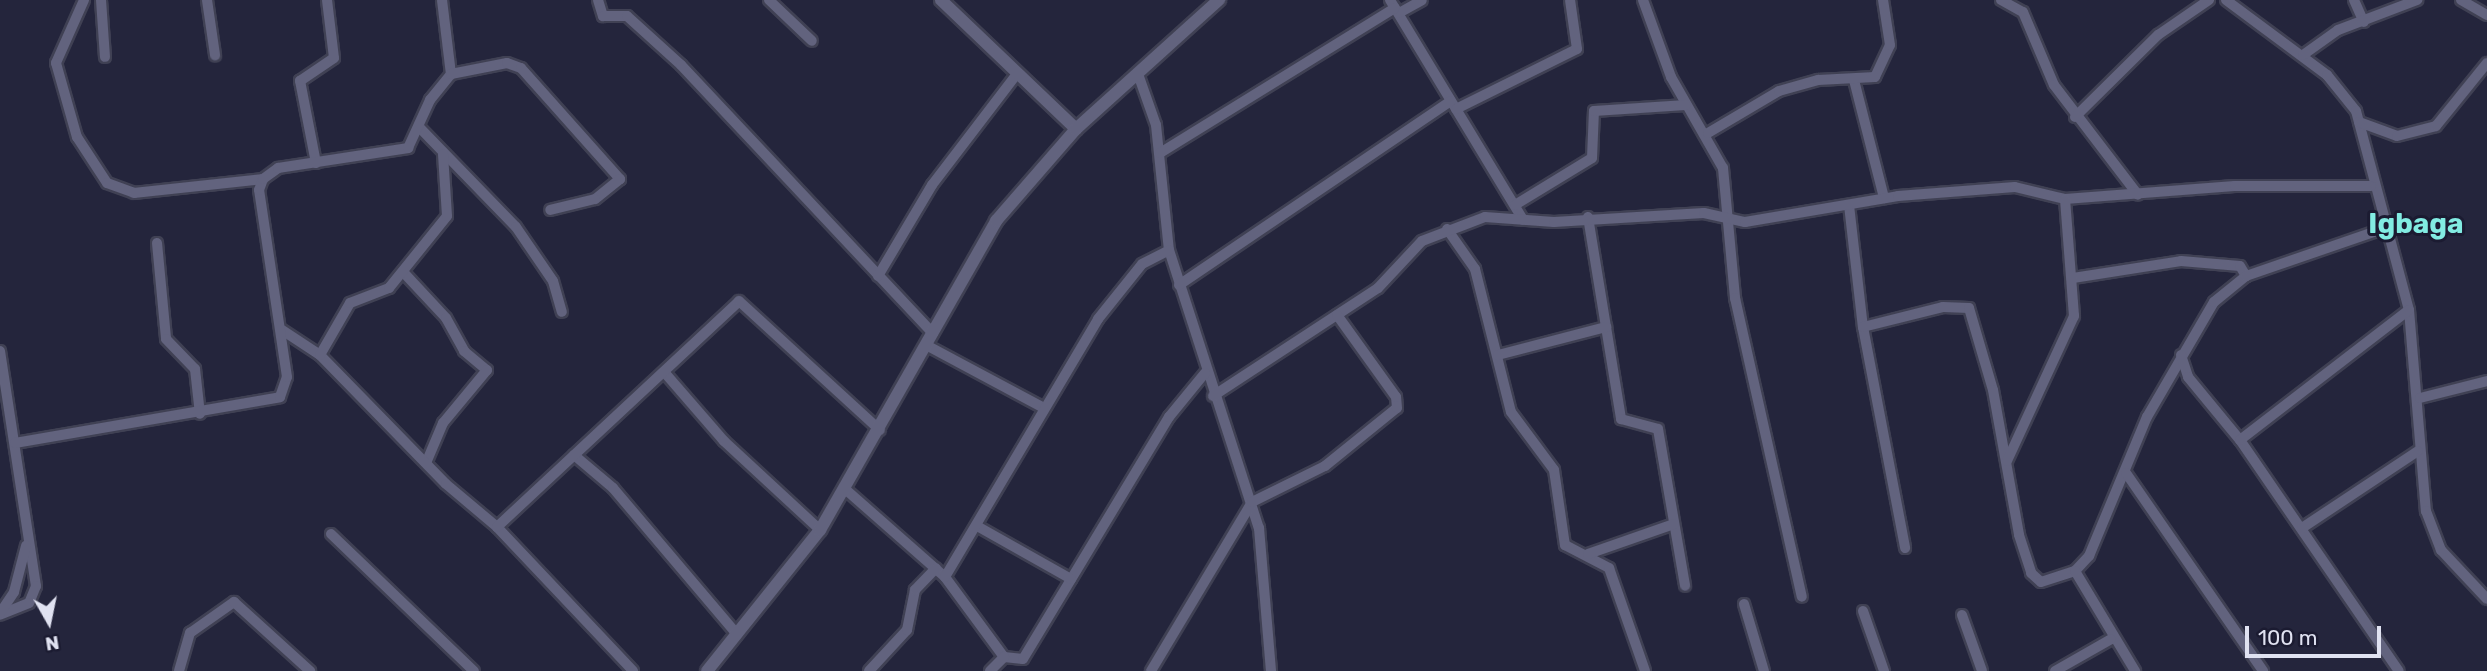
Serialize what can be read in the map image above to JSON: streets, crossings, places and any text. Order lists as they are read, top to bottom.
{
  "districts": ["Igbaga"],
  "scale_bar": "100 m",
  "north": "bottom"
}
